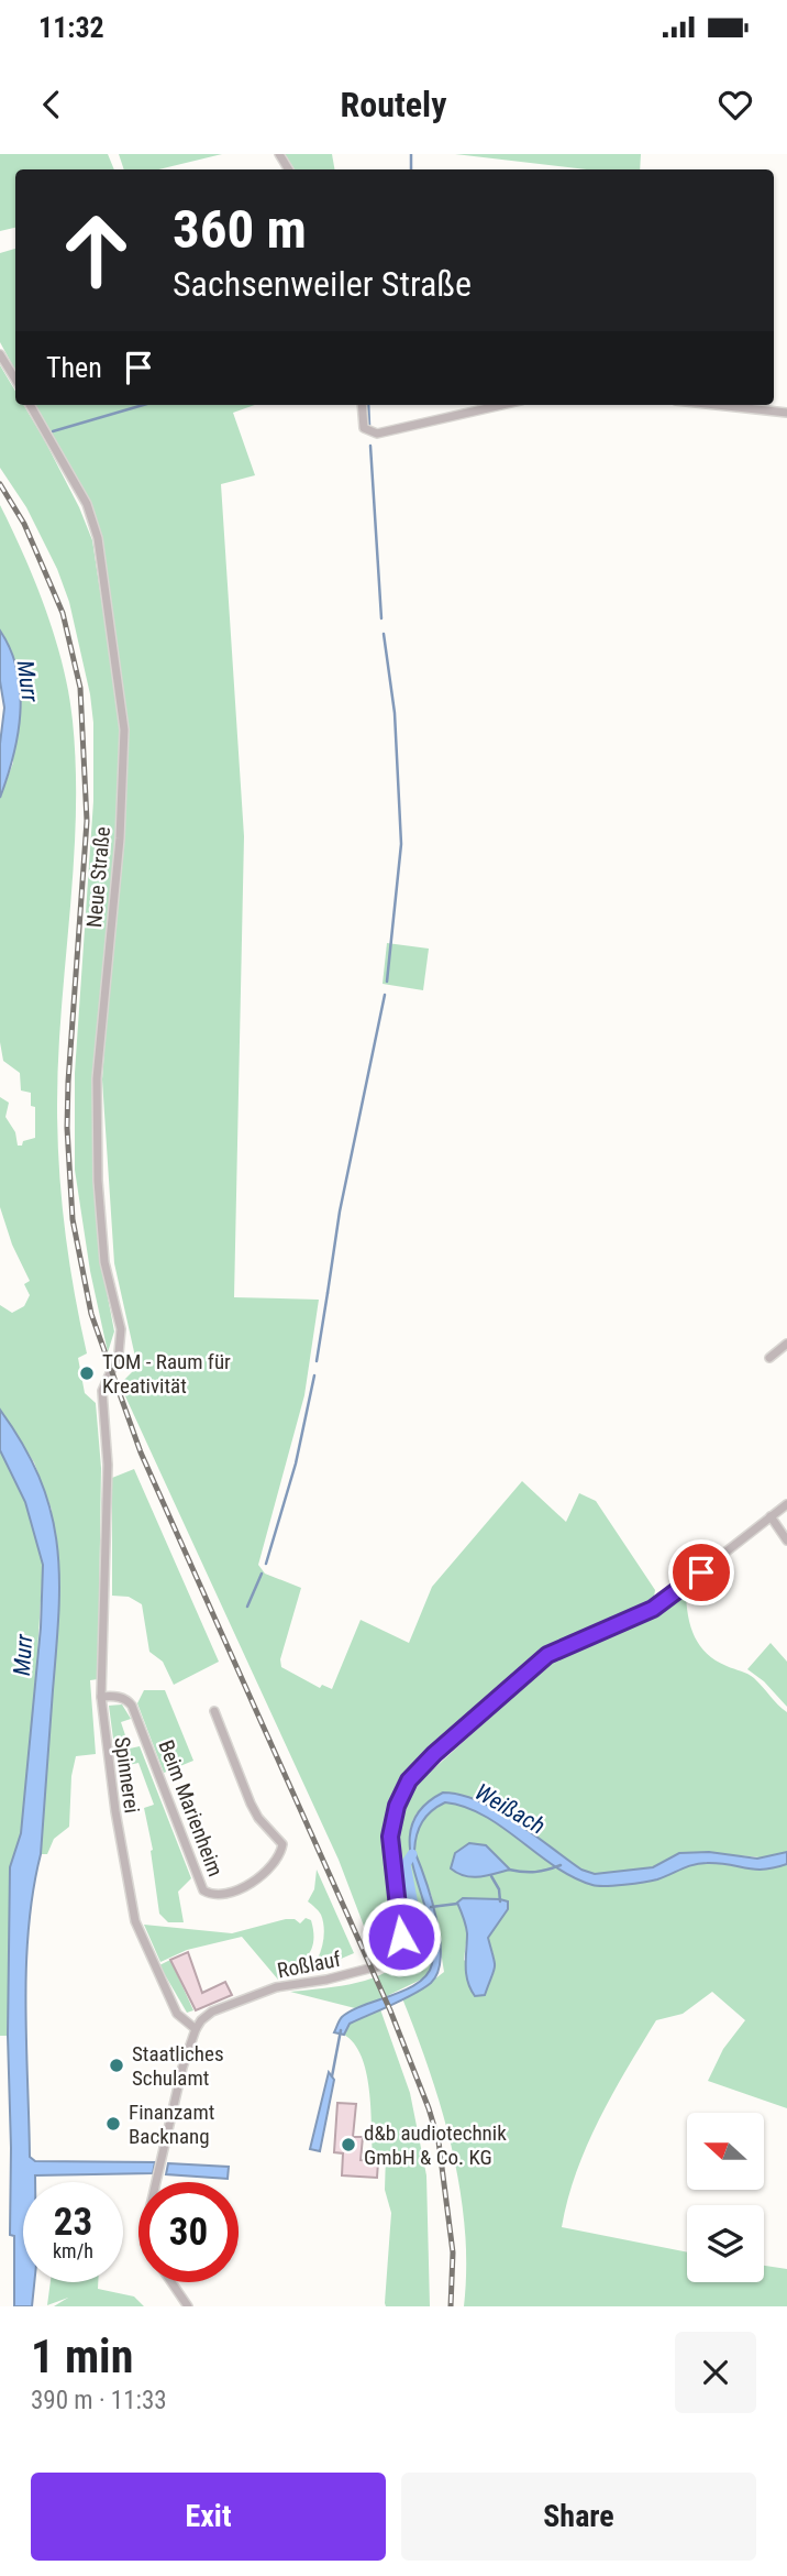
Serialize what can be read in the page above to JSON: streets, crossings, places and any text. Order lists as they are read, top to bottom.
{
  "streets": {
    "street": [
      "Neue Straße",
      "Spinnerei",
      "Beim Marienheim",
      "Roßlauf"
    ]
  },
  "crossings": [
    ["Neue Straße", "Spinnerei"],
    ["Spinnerei", "Beim Marienheim"],
    ["Spinnerei", "Roßlauf"]
  ],
  "water": ["Murr", "Weißach"],
  "places": [
    "TOM - Raum für Kreativität",
    "Staatliches Schulamt",
    "Finanzamt Backnang",
    "d&b audiotechnik GmbH & Co. KG"
  ],
  "north": "left",
  "page": {
    "status": "11:32",
    "header": "Routely",
    "turn": ["360 m", "Sachsenweiler Straße"],
    "then": "Then",
    "speed": "23 km/h",
    "limit": "30",
    "heading": ["1 min", "390 m · 11:33"],
    "buttons": ["Exit", "Share"]
  }
}
